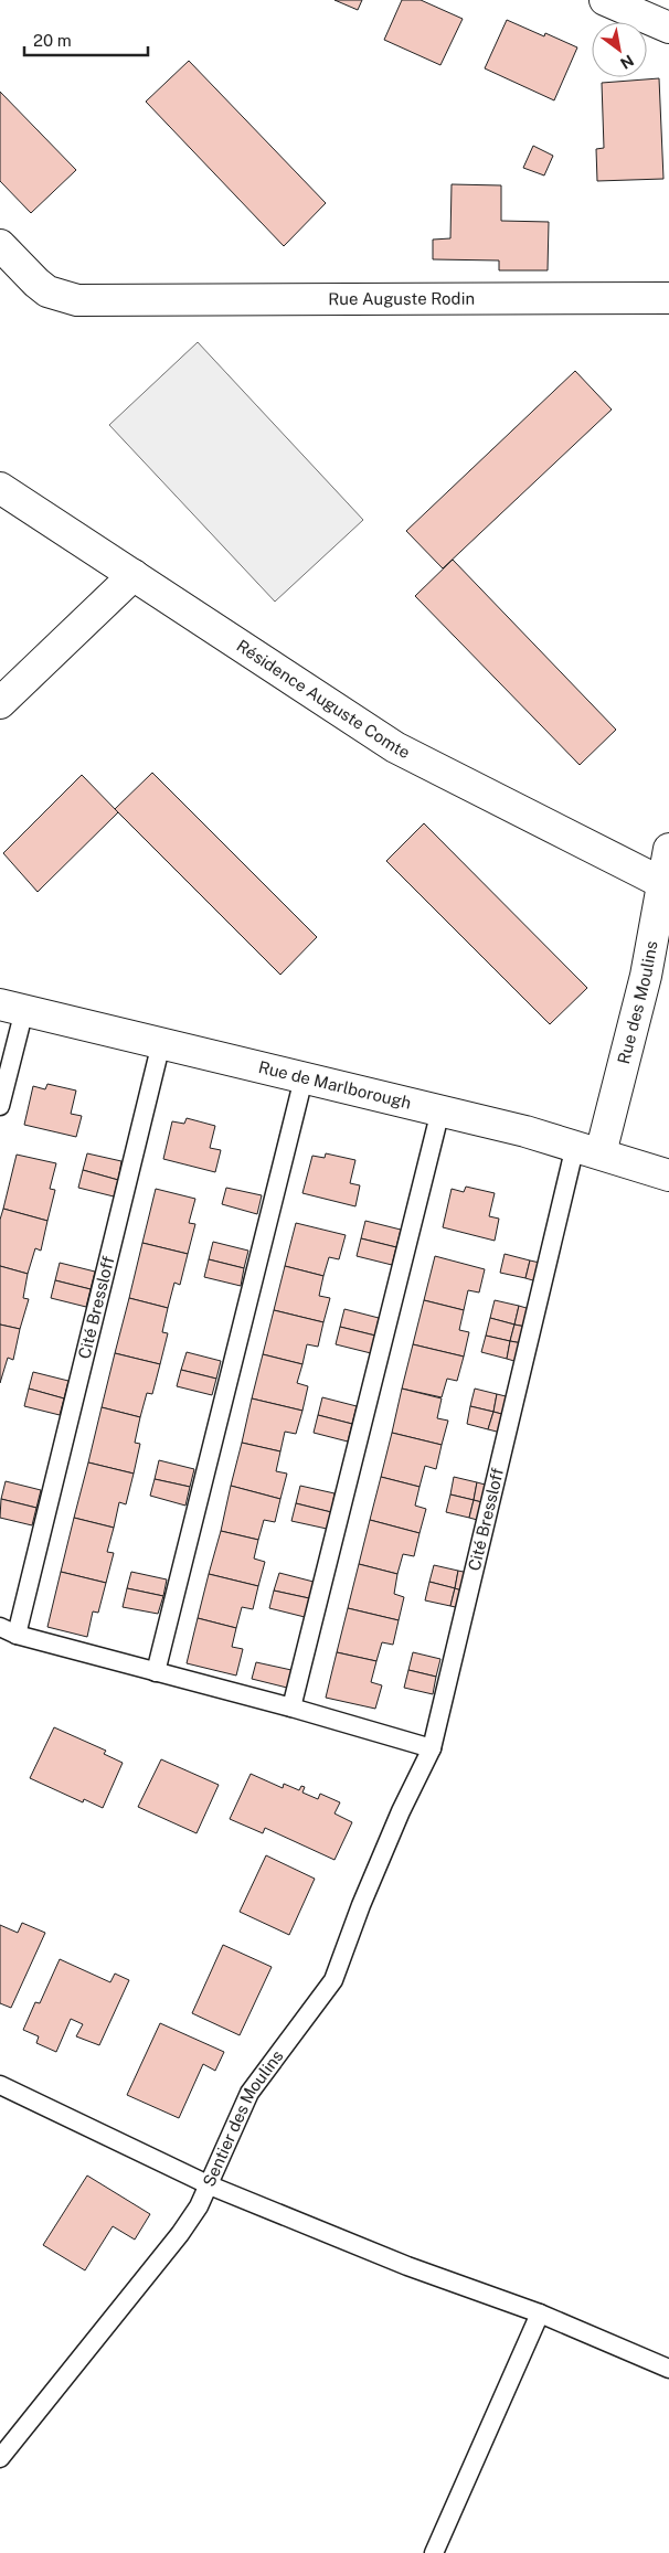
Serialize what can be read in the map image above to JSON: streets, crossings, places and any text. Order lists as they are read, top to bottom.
{
  "streets": {
    "street": [
      "Rue Auguste Rodin",
      "Résidence Auguste Comte",
      "Rue des Moulins",
      "Rue de Marlborough"
    ],
    "lane": ["Cité Bressloff", "Sentier des Moulins"]
  },
  "crossings": [
    ["Résidence Auguste Comte", "Rue des Moulins"],
    ["Rue des Moulins", "Rue de Marlborough"],
    ["Rue des Moulins", "Cité Bressloff"],
    ["Rue de Marlborough", "Cité Bressloff"],
    ["Cité Bressloff", "Sentier des Moulins"]
  ],
  "scale_bar": "20 m",
  "north": "bottom right"
}
